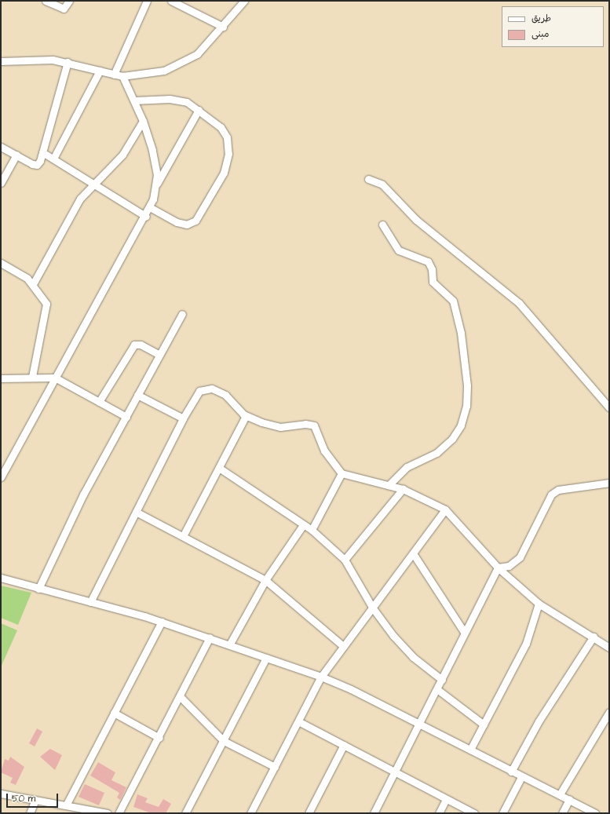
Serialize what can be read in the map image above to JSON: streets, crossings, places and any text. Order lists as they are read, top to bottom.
{
  "legend": ["طريق", "مبنى"],
  "scale_bar": "50 m"
}
